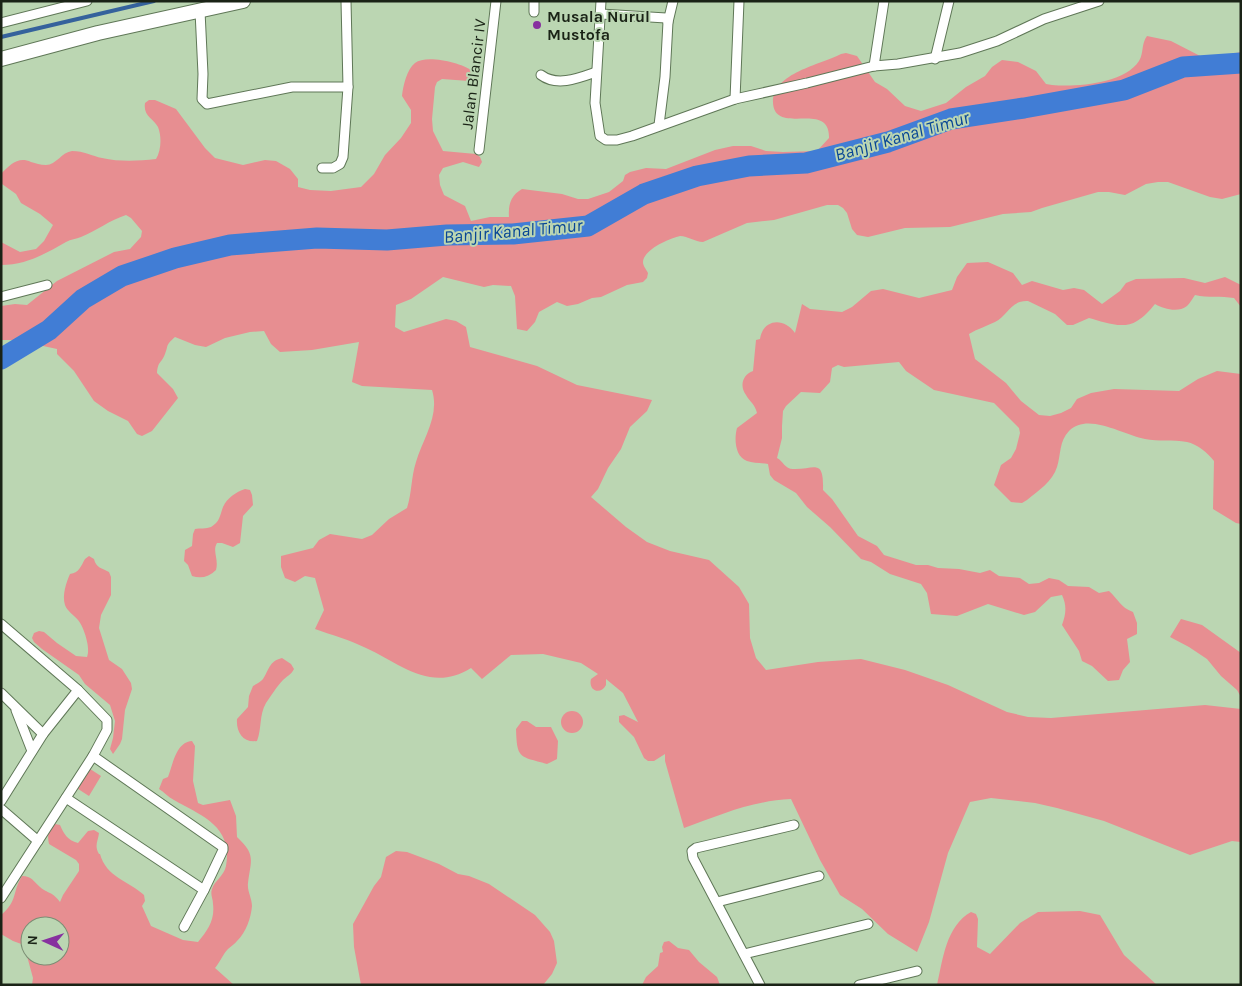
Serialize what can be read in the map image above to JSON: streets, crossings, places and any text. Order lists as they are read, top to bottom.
{
  "streets": {
    "street": ["Jalan Blancir IV"]
  },
  "water": ["Banjir Kanal Timur"],
  "places": ["Musala Nurul Mustofa"],
  "north": "left"
}
